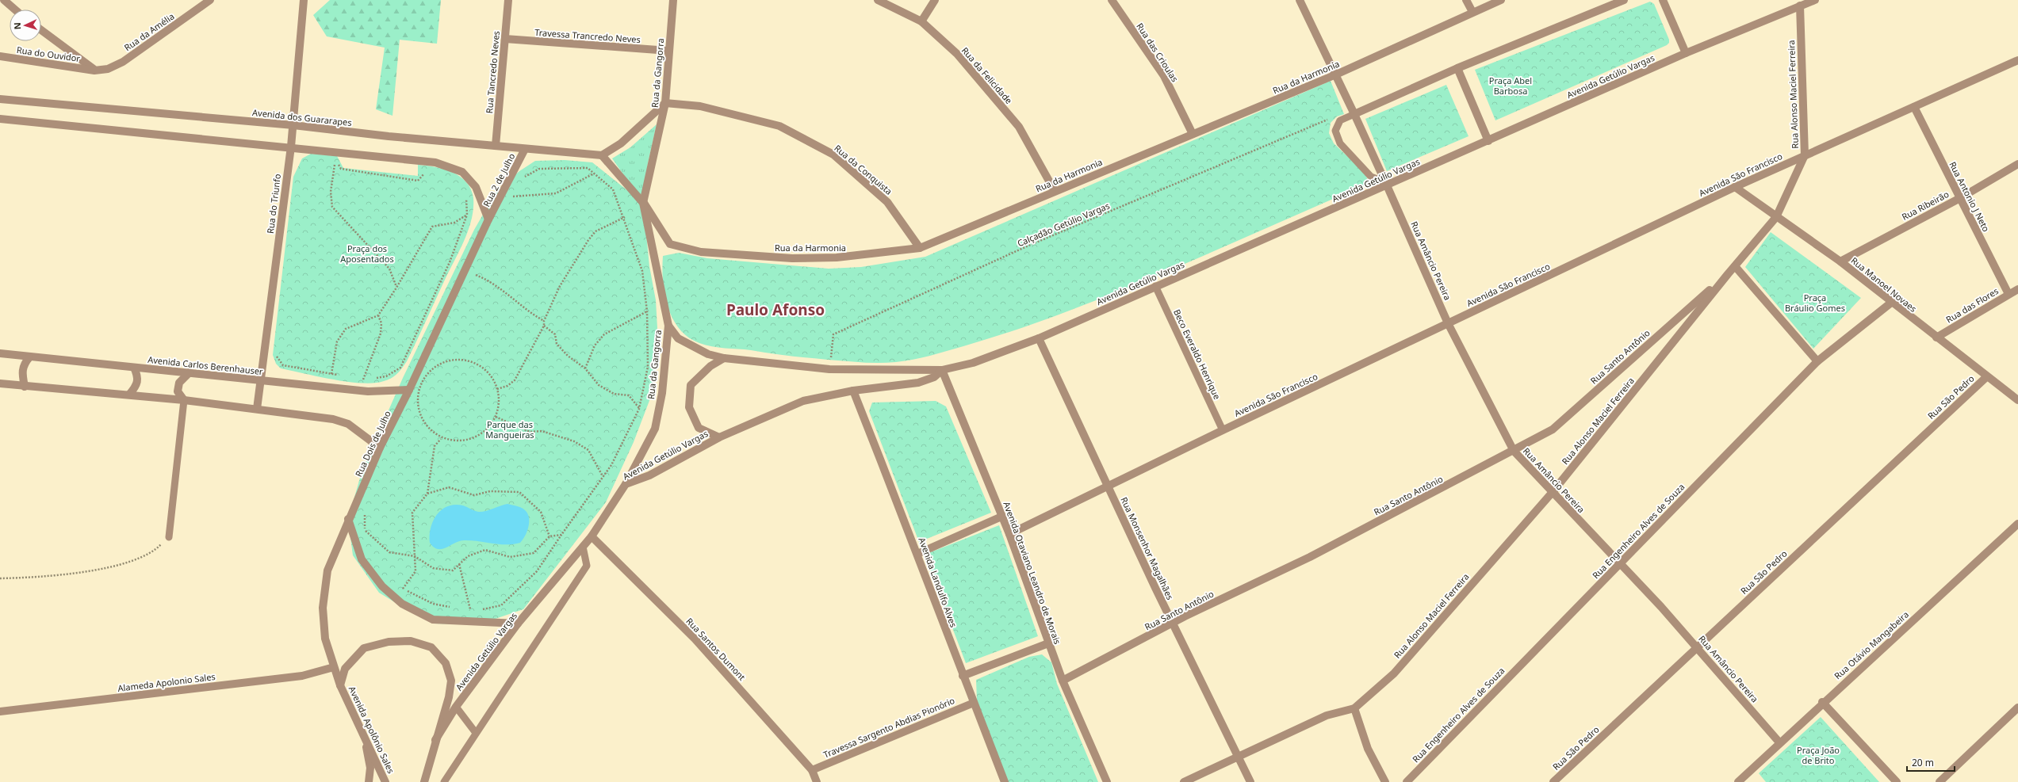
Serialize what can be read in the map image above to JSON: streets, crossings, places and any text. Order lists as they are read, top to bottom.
{
  "streets": {
    "street": [
      "Rua da Amélia",
      "Travessa Trancredo Neves",
      "Rua das Crioulas",
      "Rua do Ouvidor",
      "Rua Tancredo Neves",
      "Rua da Gangorra",
      "Rua da Felicidade",
      "Avenida Getúlio Vargas",
      "Rua da Harmonia",
      "Rua Alonso Maciel Ferreira",
      "Avenida dos Guararapes",
      "Rua da Conquista",
      "Avenida São Francisco",
      "Rua 2 de Julho",
      "Rua Antonio J Neto",
      "Rua do Triunfo",
      "Rua Ribeirão",
      "Rua Amâncio Pereira",
      "Rua Manoel Novaes",
      "Rua das Flores",
      "Rua Santo Antônio",
      "Avenida Carlos Berenhauser",
      "Rua São Pedro",
      "Rua Dois de Julho",
      "Rua Engenheiro Alves de Souza",
      "Rua Monsenhor Magalhães",
      "Avenida Otaviano Leandro de Morais",
      "Avenida Landulfo Alves",
      "Rua Otávio Mangabeira",
      "Rua Santos Dumont",
      "Alameda Apolonio Sales",
      "Travessa Sargento Abdias Pionório",
      "Avenida Apolônio Sales"
    ],
    "lane": ["Beco Everaldo Henrique"],
    "path": ["Calçadão Getúlio Vargas"]
  },
  "crossings": [
    ["Rua da Amélia", "Rua do Ouvidor"],
    ["Travessa Trancredo Neves", "Rua Tancredo Neves"],
    ["Travessa Trancredo Neves", "Rua da Gangorra"],
    ["Rua das Crioulas", "Rua da Harmonia"],
    ["Rua Tancredo Neves", "Avenida dos Guararapes"],
    ["Rua da Gangorra", "Avenida Getúlio Vargas"],
    ["Rua da Gangorra", "Rua da Harmonia"],
    ["Rua da Gangorra", "Avenida dos Guararapes"],
    ["Rua da Gangorra", "Rua da Conquista"],
    ["Rua da Felicidade", "Rua da Harmonia"],
    ["Avenida Getúlio Vargas", "Rua Alonso Maciel Ferreira"],
    ["Avenida Getúlio Vargas", "Calçadão Getúlio Vargas"],
    ["Avenida Getúlio Vargas", "Rua Amâncio Pereira"],
    ["Avenida Getúlio Vargas", "Beco Everaldo Henrique"],
    ["Avenida Getúlio Vargas", "Rua Monsenhor Magalhães"],
    ["Avenida Getúlio Vargas", "Avenida Otaviano Leandro de Morais"],
    ["Avenida Getúlio Vargas", "Avenida Landulfo Alves"],
    ["Avenida Getúlio Vargas", "Rua Santos Dumont"],
    ["Rua da Harmonia", "Rua da Conquista"],
    ["Rua da Harmonia", "Rua Amâncio Pereira"],
    ["Rua Alonso Maciel Ferreira", "Avenida São Francisco"],
    ["Rua Alonso Maciel Ferreira", "Rua Amâncio Pereira"],
    ["Rua Alonso Maciel Ferreira", "Rua Manoel Novaes"],
    ["Rua Alonso Maciel Ferreira", "Rua Santo Antônio"],
    ["Rua Alonso Maciel Ferreira", "Rua Monsenhor Magalhães"],
    ["Avenida dos Guararapes", "Rua 2 de Julho"],
    ["Avenida dos Guararapes", "Rua do Triunfo"],
    ["Avenida São Francisco", "Rua Antonio J Neto"],
    ["Avenida São Francisco", "Rua Amâncio Pereira"],
    ["Avenida São Francisco", "Rua Manoel Novaes"],
    ["Avenida São Francisco", "Beco Everaldo Henrique"],
    ["Avenida São Francisco", "Rua Monsenhor Magalhães"],
    ["Avenida São Francisco", "Avenida Otaviano Leandro de Morais"],
    ["Rua 2 de Julho", "Rua Dois de Julho"],
    ["Rua Antonio J Neto", "Rua Ribeirão"],
    ["Rua Antonio J Neto", "Rua das Flores"],
    ["Rua do Triunfo", "Avenida Carlos Berenhauser"],
    ["Rua Ribeirão", "Rua Manoel Novaes"],
    ["Rua Amâncio Pereira", "Rua Santo Antônio"],
    ["Rua Amâncio Pereira", "Rua São Pedro"],
    ["Rua Amâncio Pereira", "Rua Engenheiro Alves de Souza"],
    ["Rua Amâncio Pereira", "Rua Otávio Mangabeira"],
    ["Rua Manoel Novaes", "Rua das Flores"],
    ["Rua Manoel Novaes", "Rua São Pedro"],
    ["Rua Manoel Novaes", "Rua Engenheiro Alves de Souza"],
    ["Rua Santo Antônio", "Rua Monsenhor Magalhães"],
    ["Rua Santo Antônio", "Avenida Otaviano Leandro de Morais"],
    ["Avenida Carlos Berenhauser", "Rua Dois de Julho"],
    ["Rua Dois de Julho", "Alameda Apolonio Sales"],
    ["Rua Dois de Julho", "Avenida Apolônio Sales"],
    ["Avenida Landulfo Alves", "Travessa Sargento Abdias Pionório"],
    ["Rua Santos Dumont", "Travessa Sargento Abdias Pionório"]
  ],
  "districts": ["Paulo Afonso"],
  "parks": [
    "Praça Abel Barbosa",
    "Praça dos Aposentados",
    "Praça Bráulio Gomes",
    "Parque das Mangueiras",
    "Praça João de Brito"
  ],
  "scale_bar": "20 m",
  "north": "left"
}
